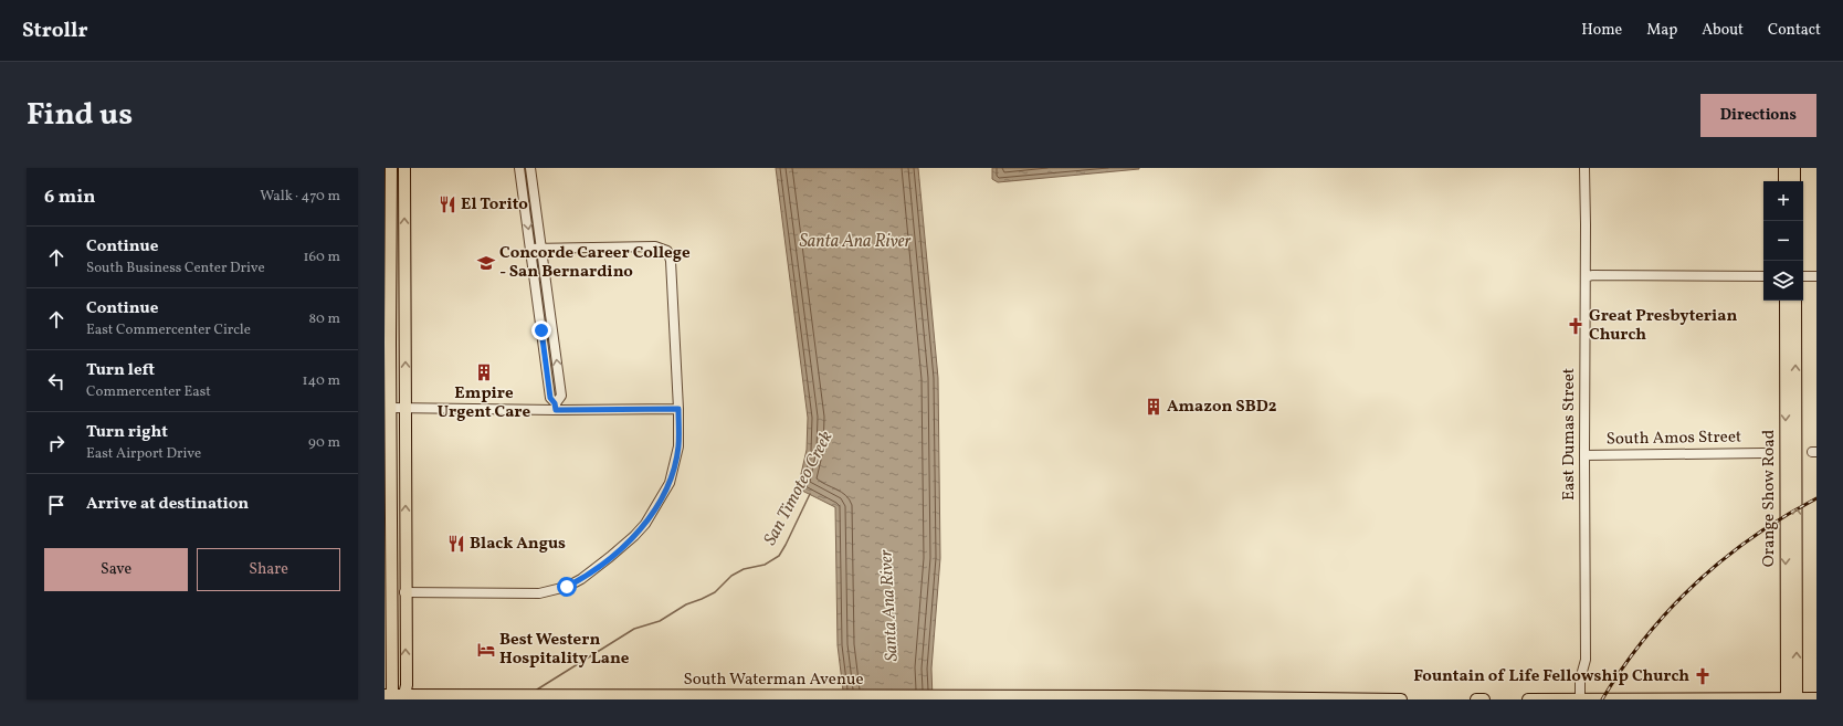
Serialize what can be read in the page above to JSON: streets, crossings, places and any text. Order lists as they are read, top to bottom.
{
  "streets": {
    "main road": ["Orange Show Road", "South Waterman Avenue"],
    "street": ["East Dumas Street", "South Amos Street"]
  },
  "crossings": [
    ["East Dumas Street", "South Amos Street"]
  ],
  "water": ["Santa Ana River", "San Timoteo Creek"],
  "places": {
    "restaurant": ["El Torito", "Black Angus"],
    "school or university": ["Concorde Career College - San Bernardino"],
    "church": ["Great Presbyterian Church", "Fountain of Life Fellowship Church"],
    "building": ["Empire Urgent Care", "Amazon SBD2"],
    "hotel": ["Best Western Hospitality Lane"]
  },
  "page": {
    "header": "Strollr",
    "nav": [
      "Home",
      "Map",
      "About",
      "Contact"
    ],
    "title": "Find us",
    "buttons": [
      "Directions",
      ["Save", "Share"]
    ],
    "heading": ["6 min", "Walk · 470 m"],
    "map_buttons": ["+", "−"],
    "list": [
      ["Continue", "South Business Center Drive", "160 m"],
      ["Continue", "East Commercenter Circle", "80 m"],
      ["Turn left", "Commercenter East", "140 m"],
      ["Turn right", "East Airport Drive", "90 m"],
      "Arrive at destination"
    ]
  }
}
